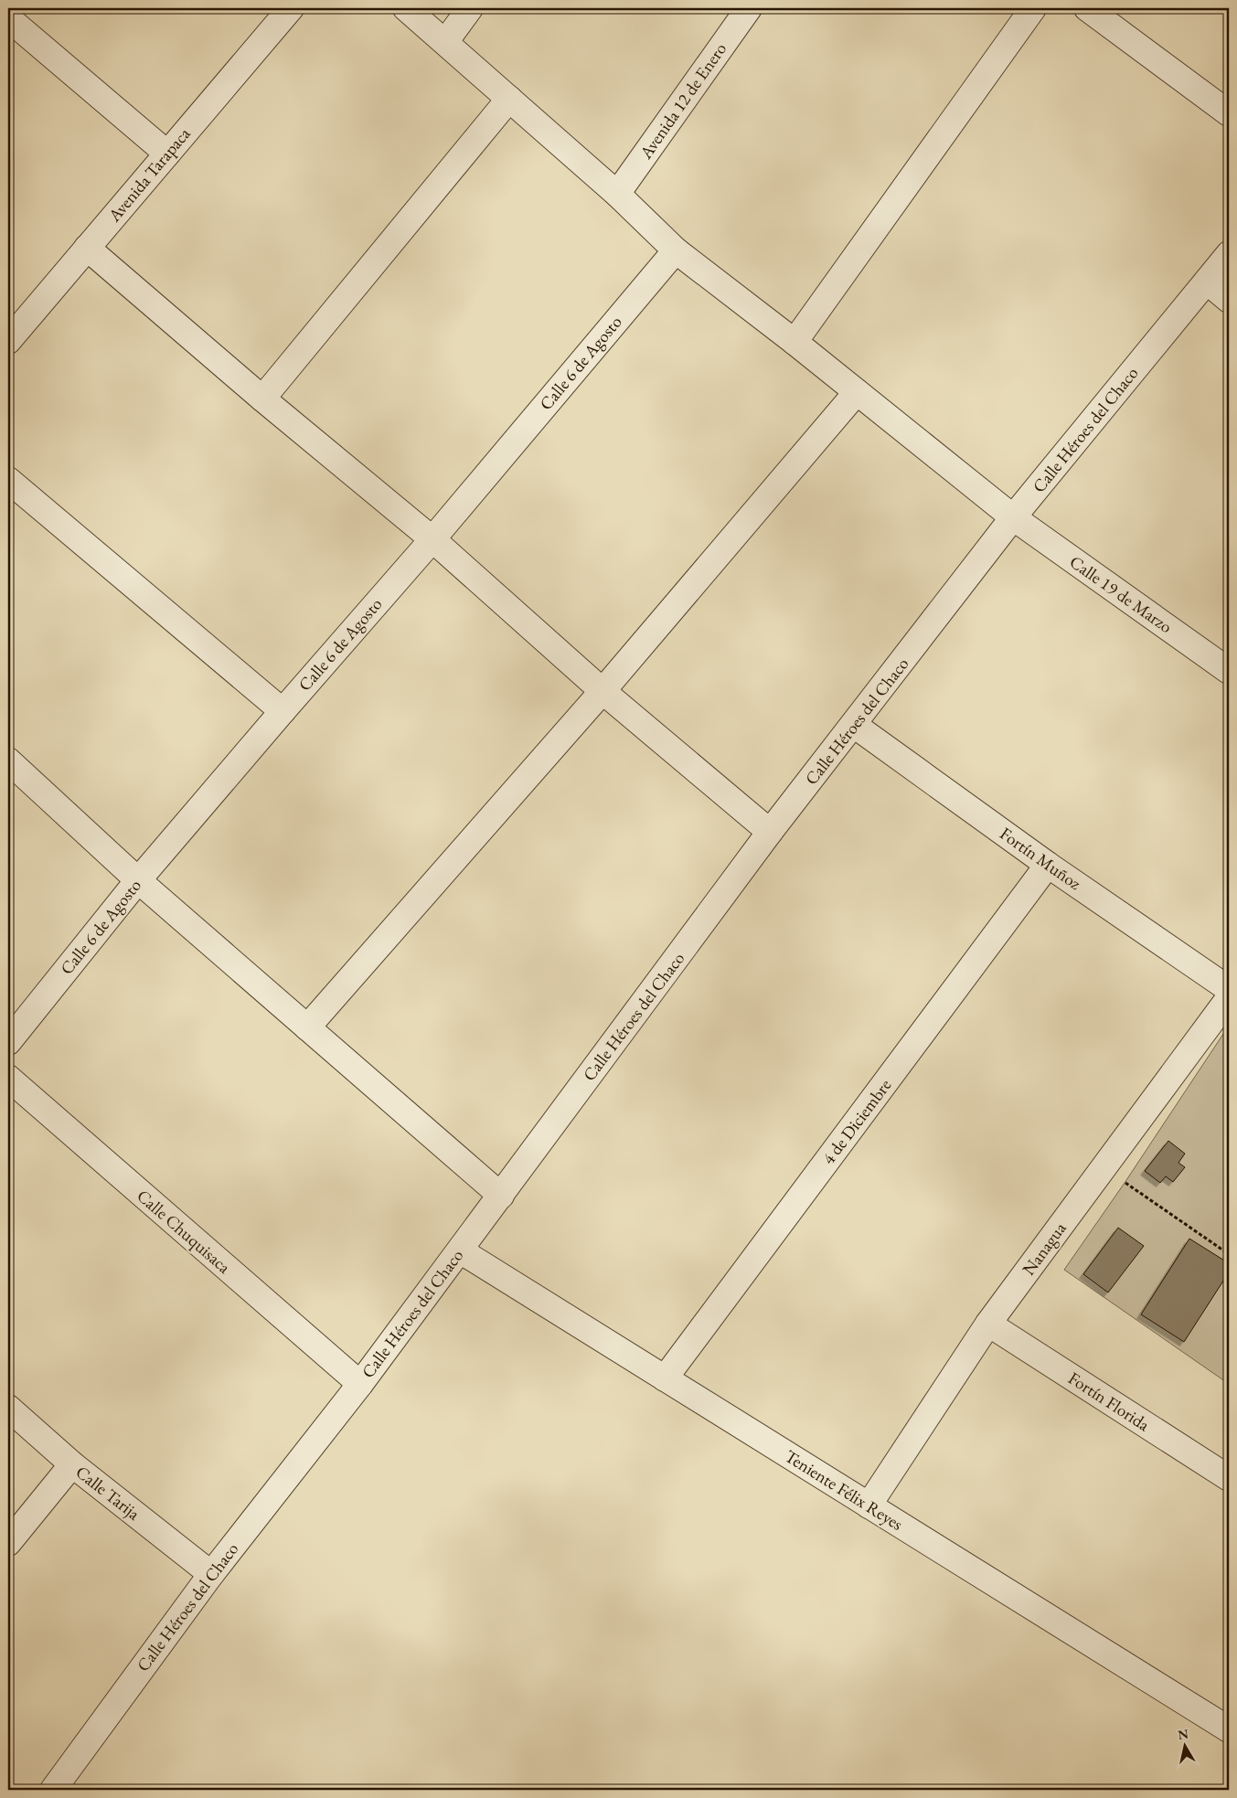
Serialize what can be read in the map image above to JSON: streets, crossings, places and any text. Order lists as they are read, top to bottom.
{
  "streets": {
    "street": [
      "Avenida 12 de Enero",
      "Avenida Tarapaca",
      "Calle 6 de Agosto",
      "Calle Héroes del Chaco",
      "Calle 19 de Marzo",
      "Fortín Muñoz",
      "4 de Diciembre",
      "Calle Chuquisaca",
      "Nanagua",
      "Fortín Florida",
      "Teniente Félix Reyes",
      "Calle Tarija"
    ]
  },
  "crossings": [
    ["Avenida 12 de Enero", "Calle 19 de Marzo"],
    ["Calle 6 de Agosto", "Calle 19 de Marzo"],
    ["Calle Héroes del Chaco", "Calle 19 de Marzo"],
    ["Calle Héroes del Chaco", "Fortín Muñoz"],
    ["Calle Héroes del Chaco", "Calle Chuquisaca"],
    ["Calle Héroes del Chaco", "Teniente Félix Reyes"],
    ["Calle Héroes del Chaco", "Calle Tarija"],
    ["Fortín Muñoz", "4 de Diciembre"],
    ["4 de Diciembre", "Teniente Félix Reyes"],
    ["Nanagua", "Fortín Florida"],
    ["Nanagua", "Teniente Félix Reyes"]
  ],
  "north": "top"
}
